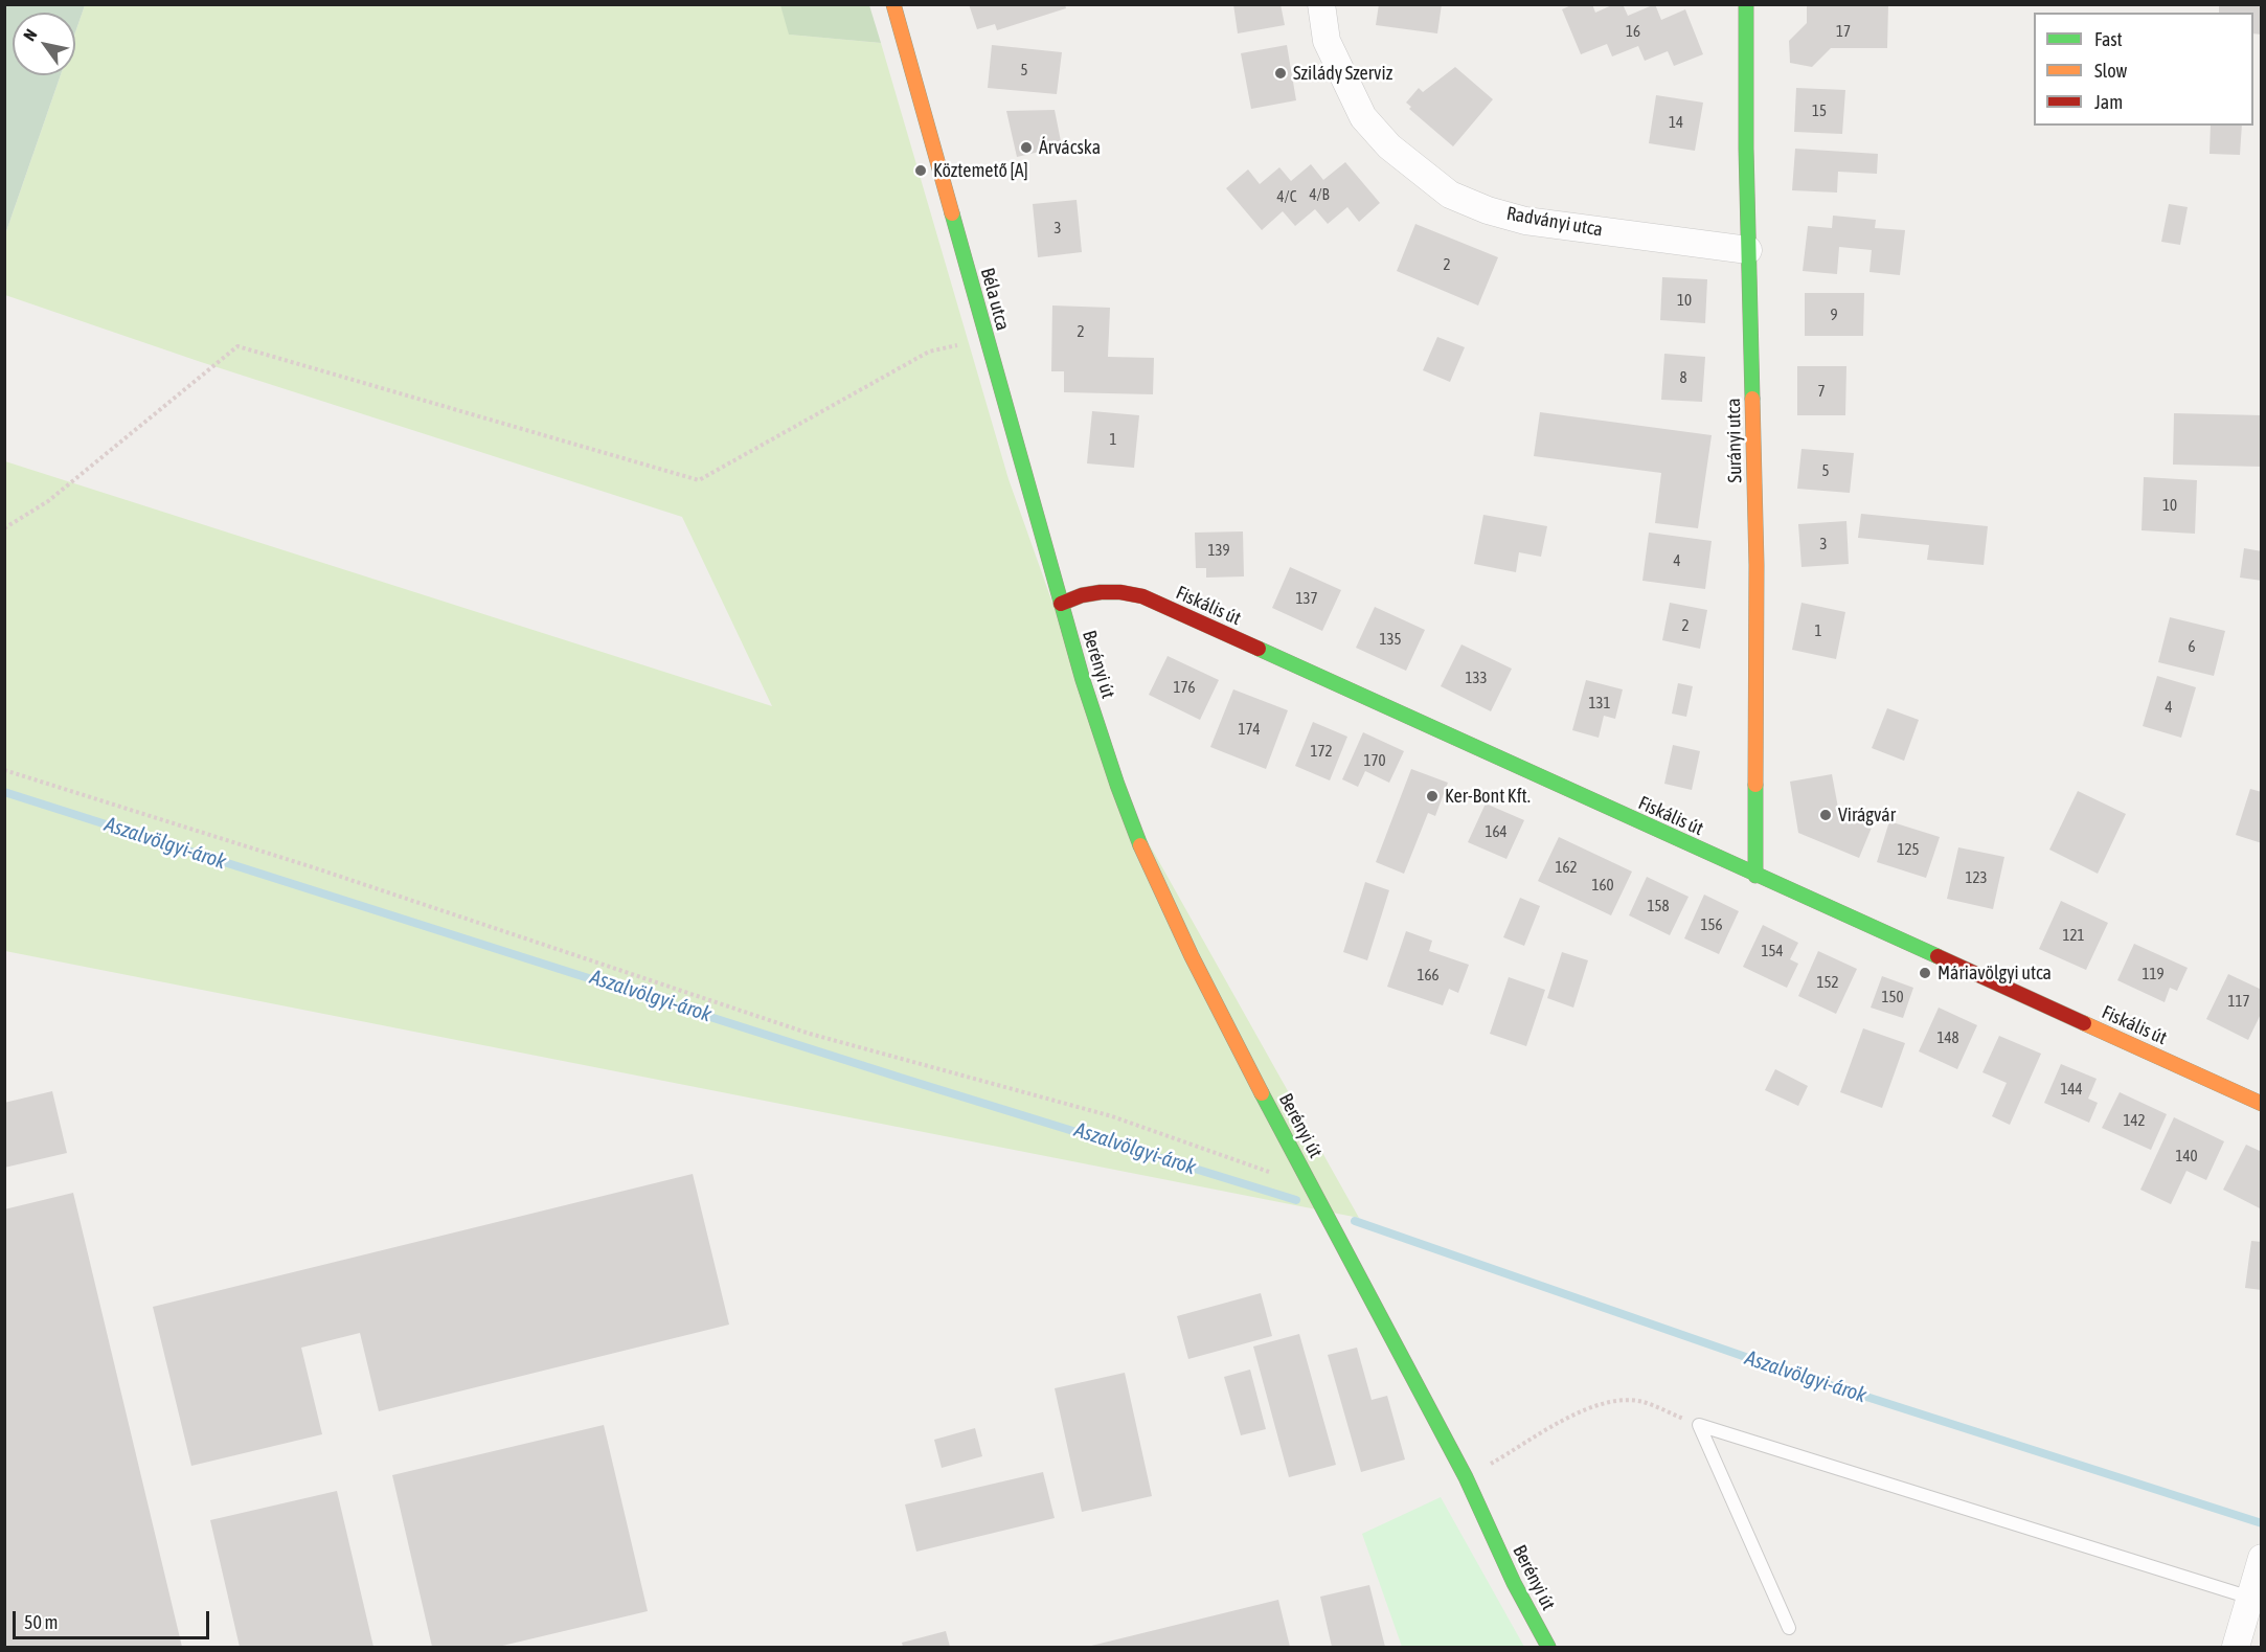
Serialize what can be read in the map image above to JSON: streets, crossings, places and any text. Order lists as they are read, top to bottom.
{
  "streets": {
    "street": [
      "Radványi utca",
      "Béla utca",
      "Surányi utca",
      "Fiskális út",
      "Berényi út"
    ]
  },
  "crossings": [
    ["Radványi utca", "Surányi utca"],
    ["Béla utca", "Fiskális út"],
    ["Béla utca", "Berényi út"],
    ["Surányi utca", "Fiskális út"],
    ["Fiskális út", "Berényi út"]
  ],
  "water": ["Aszalvölgyi-árok"],
  "places": [
    "Szilády Szerviz",
    "Árvácska",
    "Köztemető [A]",
    "Ker-Bont Kft.",
    "Virágvár",
    "Máriavölgyi utca"
  ],
  "house_numbers": [
    "16",
    "17",
    "5",
    "15",
    "14",
    "4/B",
    "4/C",
    "3",
    "2",
    "10",
    "9",
    "2",
    "8",
    "7",
    "1",
    "5",
    "10",
    "3",
    "139",
    "4",
    "137",
    "2",
    "1",
    "135",
    "6",
    "133",
    "176",
    "131",
    "4",
    "174",
    "172",
    "170",
    "164",
    "125",
    "162",
    "123",
    "160",
    "158",
    "156",
    "121",
    "154",
    "119",
    "166",
    "152",
    "150",
    "117",
    "148",
    "144",
    "142",
    "140"
  ],
  "legend": ["Fast", "Slow", "Jam"],
  "scale_bar": "50 m",
  "north": "top left"
}
